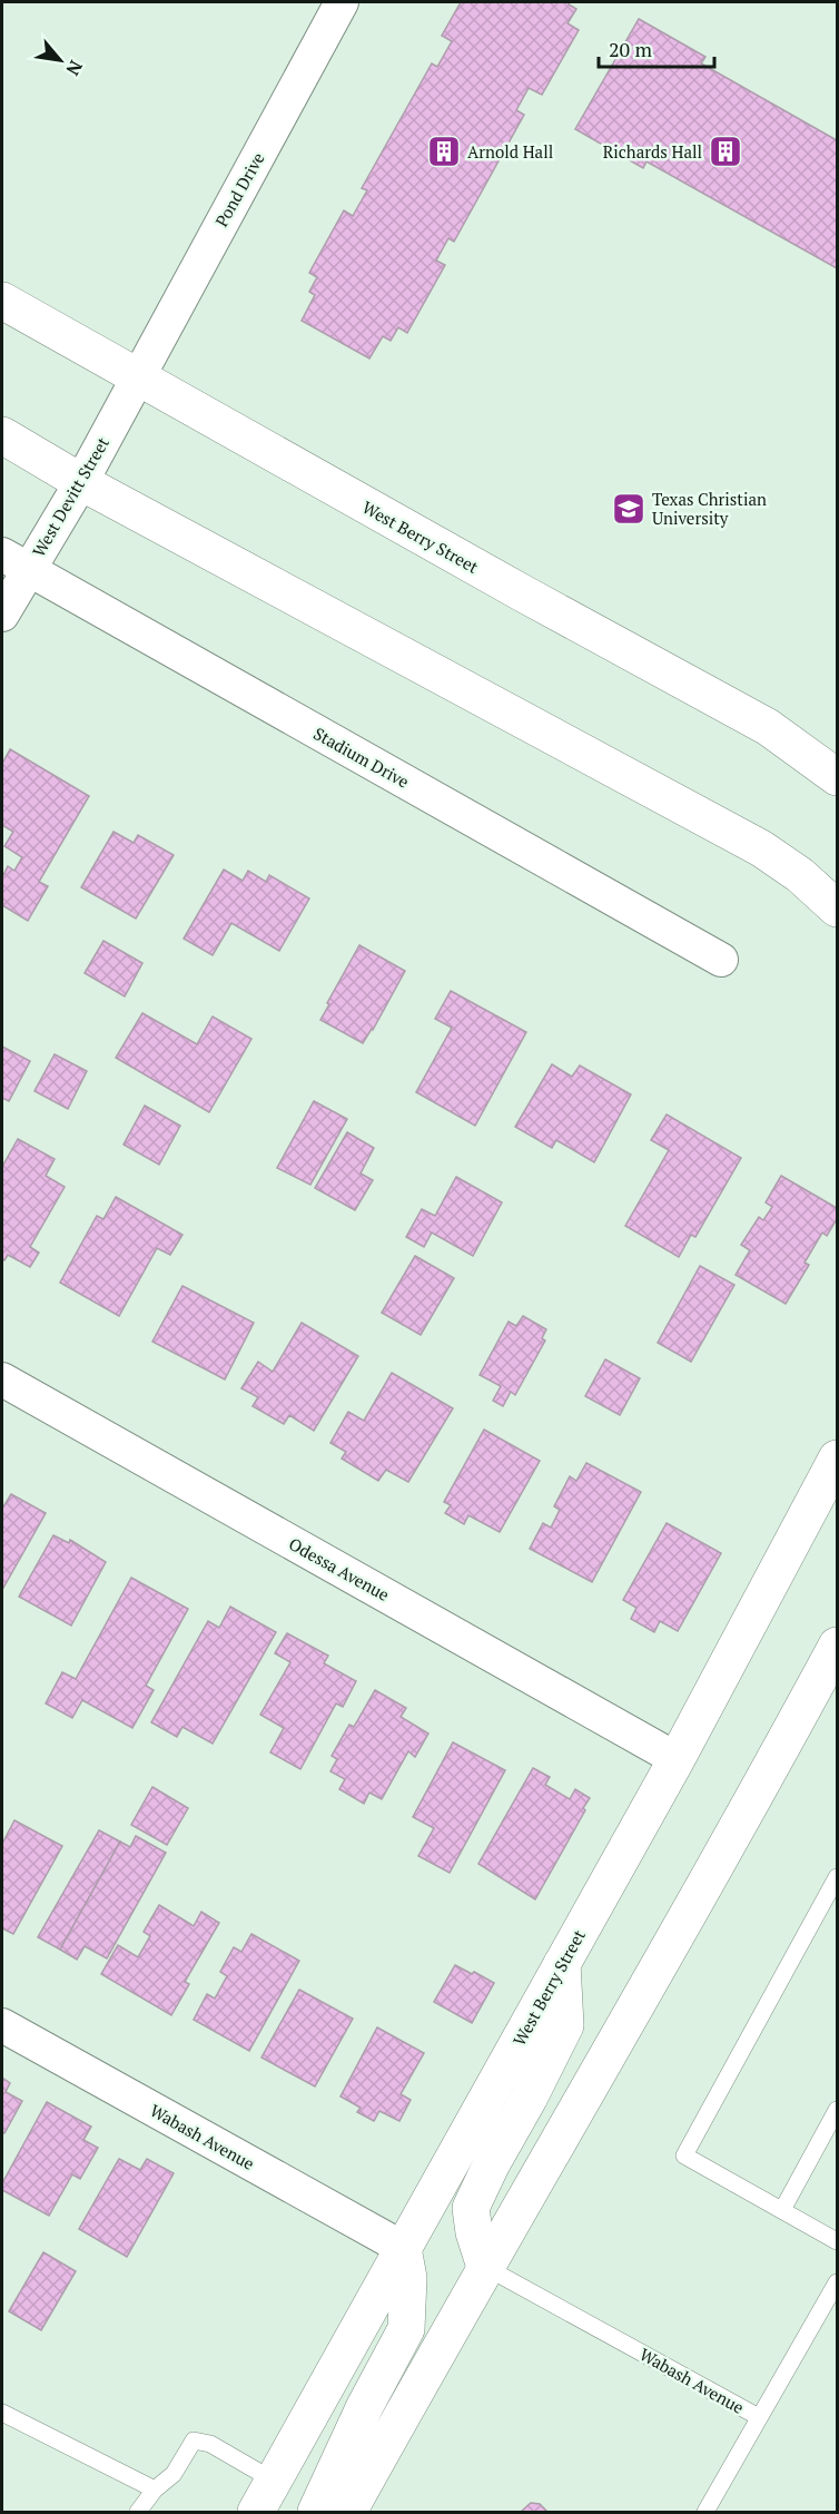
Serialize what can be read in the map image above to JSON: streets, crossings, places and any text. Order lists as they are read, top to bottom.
{
  "streets": {
    "main road": ["West Berry Street"],
    "street": [
      "Pond Drive",
      "West Devitt Street",
      "Stadium Drive",
      "Odessa Avenue",
      "Wabash Avenue"
    ]
  },
  "crossings": [
    ["Pond Drive", "West Devitt Street"],
    ["Pond Drive", "West Berry Street"],
    ["West Devitt Street", "West Berry Street"],
    ["West Devitt Street", "Stadium Drive"],
    ["West Berry Street", "Odessa Avenue"],
    ["West Berry Street", "Wabash Avenue"]
  ],
  "places": {
    "building": ["Arnold Hall", "Richards Hall"],
    "school or university": ["Texas Christian University"]
  },
  "scale_bar": "20 m",
  "north": "bottom right"
}
